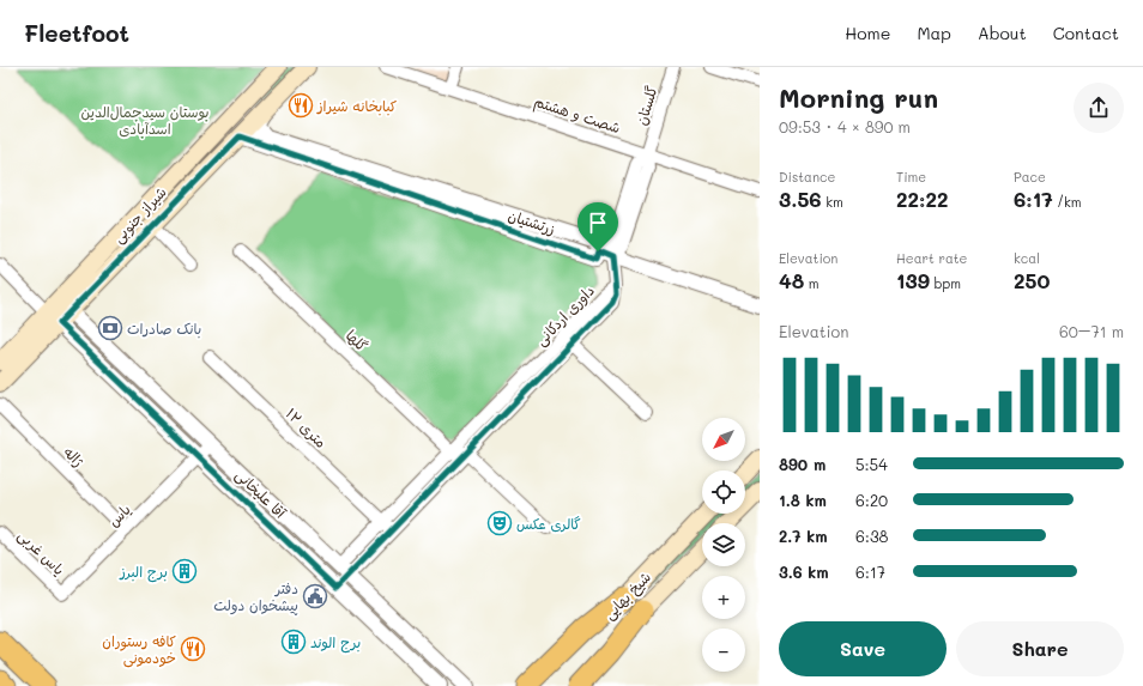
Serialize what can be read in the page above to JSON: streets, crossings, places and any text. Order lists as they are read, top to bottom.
{
  "streets": {
    "main road": ["شیراز جنوبی", "شیخ بهایی"],
    "street": [
      "گلستان",
      "شصت و هشتم",
      "زرتشتیان",
      "داوری اردکانی",
      "گلها",
      "۱۲ متری",
      "ژاله",
      "آقا علیخانی",
      "یاس",
      "یاس غربی"
    ]
  },
  "crossings": [
    ["گلستان", "شصت و هشتم"],
    ["گلستان", "زرتشتیان"],
    ["گلستان", "داوری اردکانی"],
    ["شیراز جنوبی", "زرتشتیان"],
    ["شیراز جنوبی", "آقا علیخانی"],
    ["زرتشتیان", "داوری اردکانی"],
    ["داوری اردکانی", "گلها"],
    ["داوری اردکانی", "۱۲ متری"],
    ["داوری اردکانی", "آقا علیخانی"],
    ["ژاله", "یاس"],
    ["آقا علیخانی", "یاس"],
    ["یاس", "یاس غربی"]
  ],
  "parks": ["بوستان سیدجمال‌الدین اسدآبادی"],
  "places": {
    "restaurant": ["کبابخانه شیراز", "کافه رستوران خودمونی"],
    "bank": ["بانک صادرات"],
    "theatre": ["گالری عکس"],
    "building": ["برج البرز", "برج الوند"],
    "public building": ["دفتر پیشخوان دولت"]
  },
  "north": "bottom left",
  "page": {
    "header": "Fleetfoot",
    "nav": [
      "Home",
      "Map",
      "About",
      "Contact"
    ],
    "heading": ["Morning run", "09:53 · 4 × 890 m"],
    "stats": [
      ["Distance", "3.56 km"],
      ["Time", "22:22"],
      ["Pace", "6:17 /km"],
      ["Elevation", "48 m"],
      ["Heart rate", "139 bpm"],
      ["kcal", "250"]
    ],
    "chart": ["Elevation", "60–71 m"],
    "map_buttons": ["+", "−"],
    "list": [
      {
        "name": "890 m",
        "note": "5:54"
      },
      {
        "name": "1.8 km",
        "note": "6:20"
      },
      {
        "name": "2.7 km",
        "note": "6:38"
      },
      {
        "name": "3.6 km",
        "note": "6:17"
      }
    ],
    "buttons": ["Save", "Share"]
  }
}
